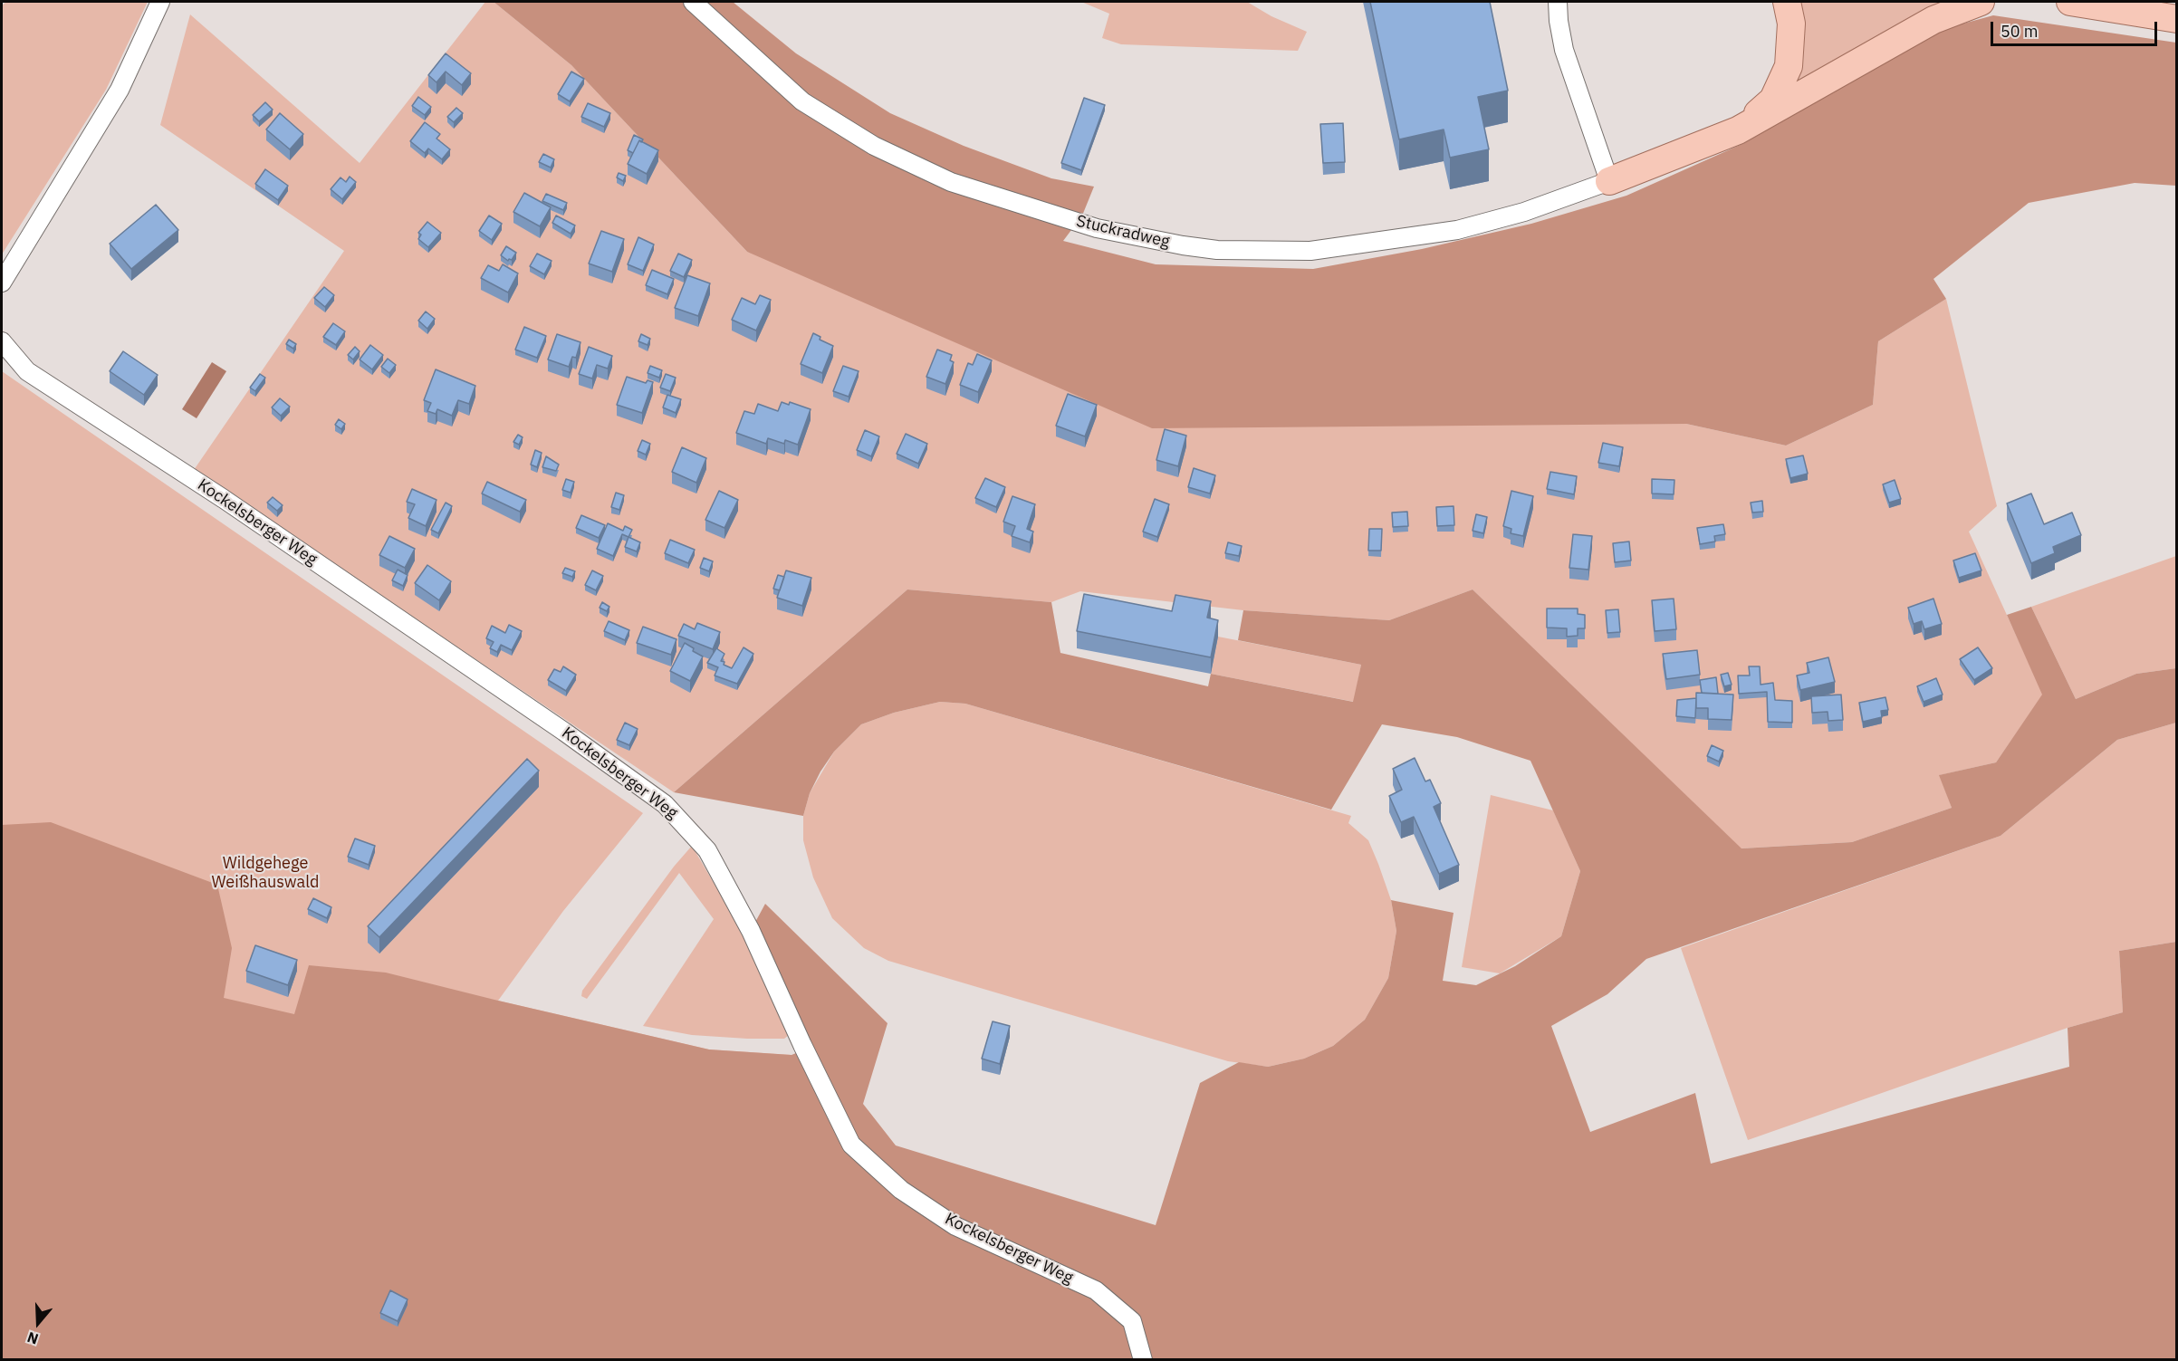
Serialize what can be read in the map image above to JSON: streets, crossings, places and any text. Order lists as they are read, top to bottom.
{
  "streets": {
    "street": ["Stuckradweg", "Kockelsberger Weg"]
  },
  "parks": ["Wildgehege Weißhauswald"],
  "scale_bar": "50 m",
  "north": "bottom"
}
